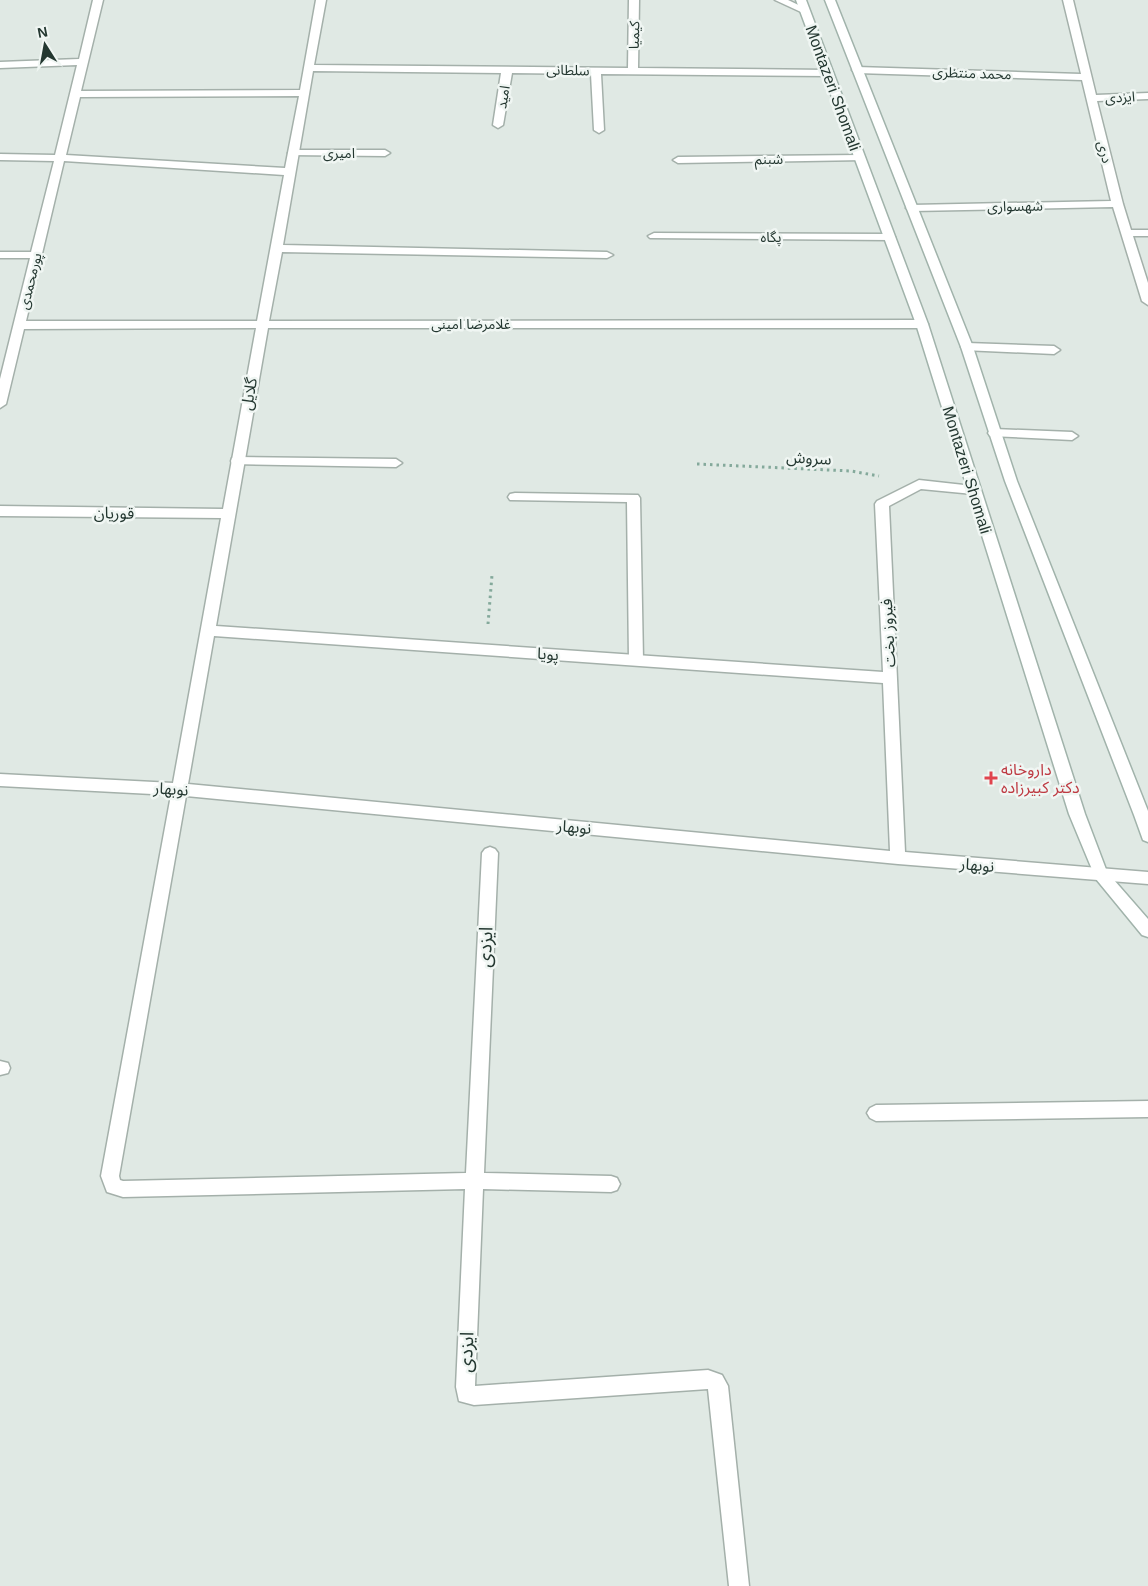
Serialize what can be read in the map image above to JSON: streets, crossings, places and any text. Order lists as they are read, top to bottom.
{
  "streets": {
    "street": [
      "کیمیا",
      "سلطانی",
      "محمد منتظری",
      "Montazeri Shomali",
      "امید",
      "ایزدی",
      "دری",
      "امیری",
      "شبنم",
      "شهسواری",
      "پگاه",
      "پورمحمدی",
      "غلامرضا امینی",
      "گلایل",
      "قوریان",
      "فیروز بخت",
      "پویا",
      "نوبهار"
    ],
    "path": ["سروش"]
  },
  "crossings": [
    ["کیمیا", "سلطانی"],
    ["سلطانی", "Montazeri Shomali"],
    ["سلطانی", "امید"],
    ["سلطانی", "گلایل"],
    ["محمد منتظری", "Montazeri Shomali"],
    ["محمد منتظری", "دری"],
    ["Montazeri Shomali", "شبنم"],
    ["Montazeri Shomali", "شهسواری"],
    ["Montazeri Shomali", "پگاه"],
    ["Montazeri Shomali", "غلامرضا امینی"],
    ["Montazeri Shomali", "نوبهار"],
    ["ایزدی", "دری"],
    ["ایزدی", "گلایل"],
    ["دری", "شهسواری"],
    ["امیری", "گلایل"],
    ["پورمحمدی", "غلامرضا امینی"],
    ["غلامرضا امینی", "گلایل"],
    ["گلایل", "قوریان"],
    ["گلایل", "پویا"],
    ["گلایل", "نوبهار"],
    ["سروش", "فیروز بخت"],
    ["فیروز بخت", "پویا"],
    ["فیروز بخت", "نوبهار"]
  ],
  "places": {
    "health": ["داروخانه دکتر کبیرزاده"]
  },
  "north": "top"
}
